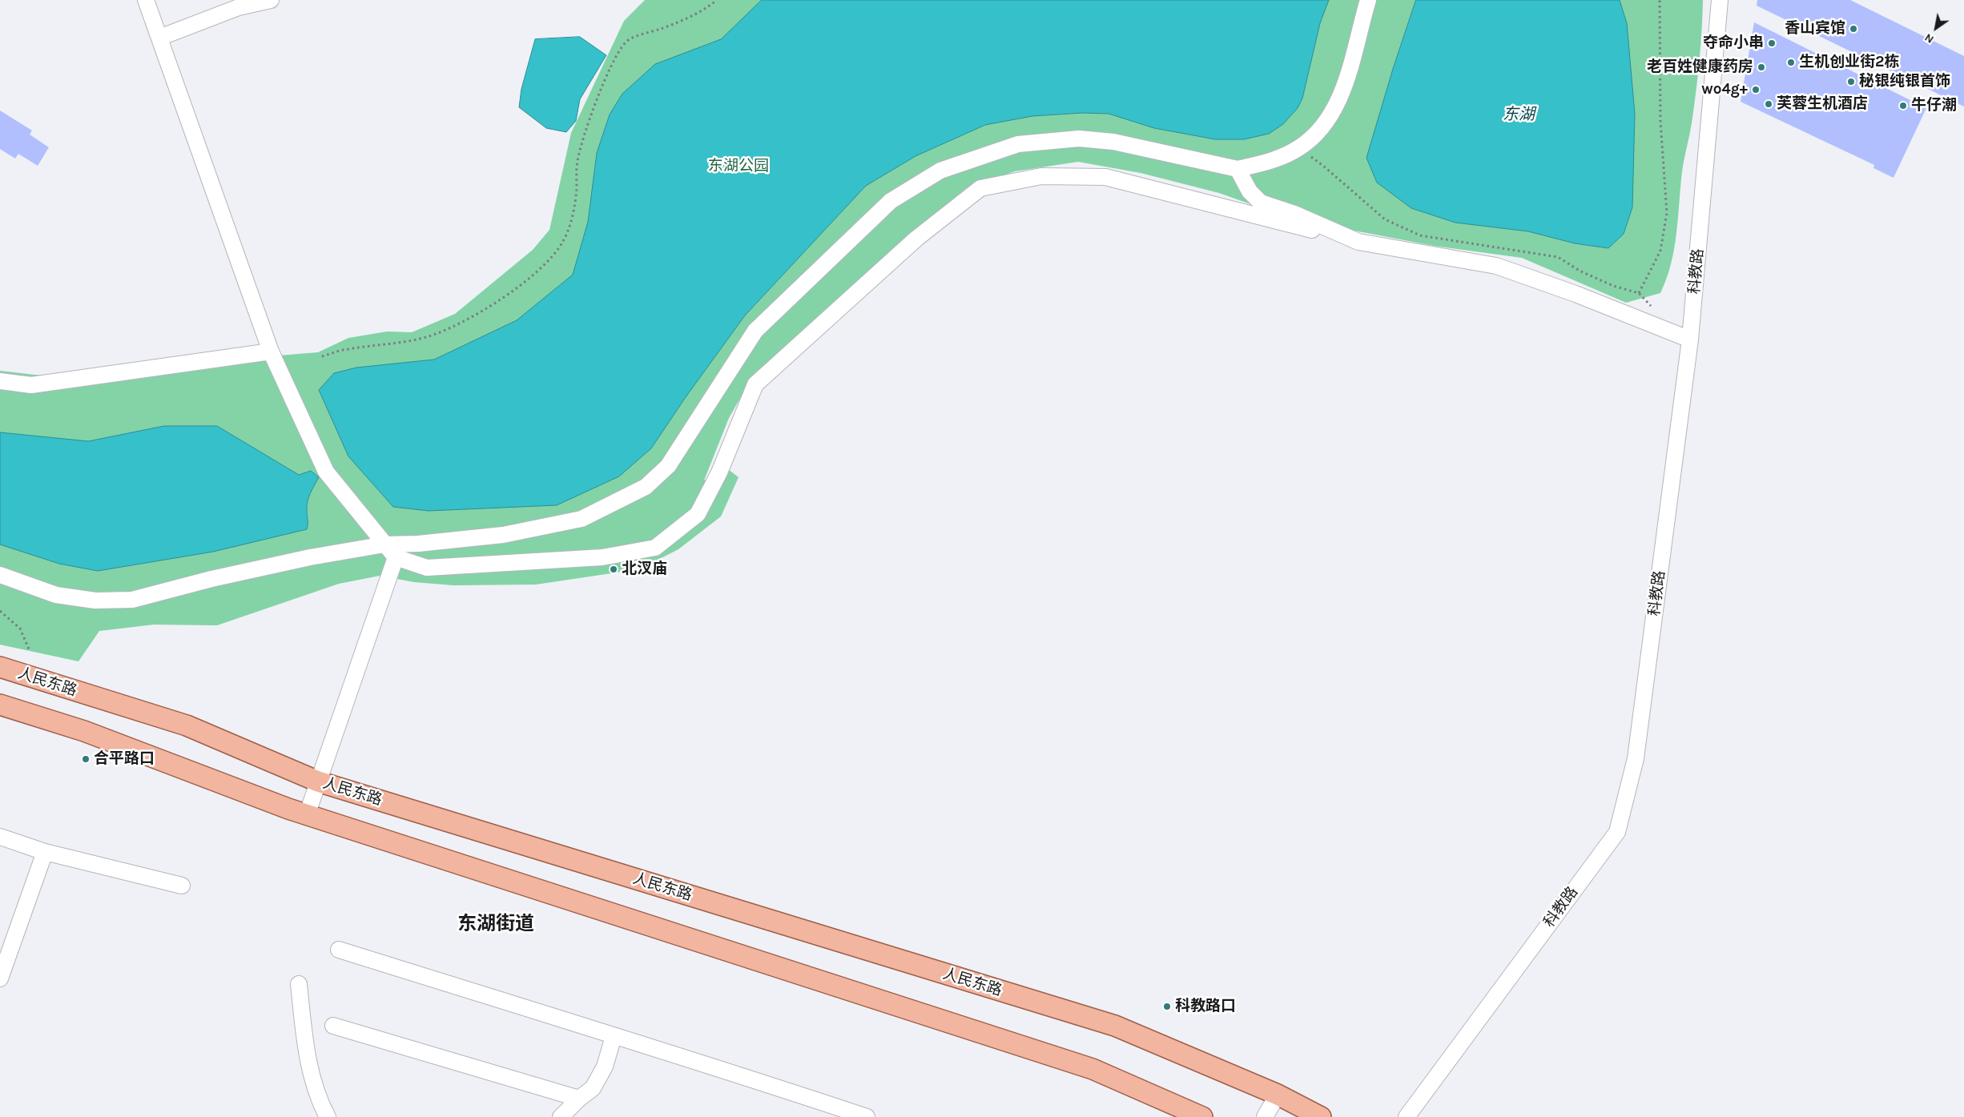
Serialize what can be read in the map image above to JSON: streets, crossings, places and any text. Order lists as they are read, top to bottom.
{
  "streets": {
    "main road": ["人民东路"],
    "street": ["科教路"]
  },
  "districts": ["东湖街道"],
  "water": ["东湖"],
  "parks": ["东湖公园"],
  "places": [
    "香山宾馆",
    "夺命小串",
    "生机创业街2栋",
    "老百姓健康药房",
    "秘银纯银首饰",
    "wo4g+",
    "芙蓉生机酒店",
    "牛仔潮",
    "北汊庙",
    "合平路口",
    "科教路口"
  ],
  "north": "bottom left"
}
